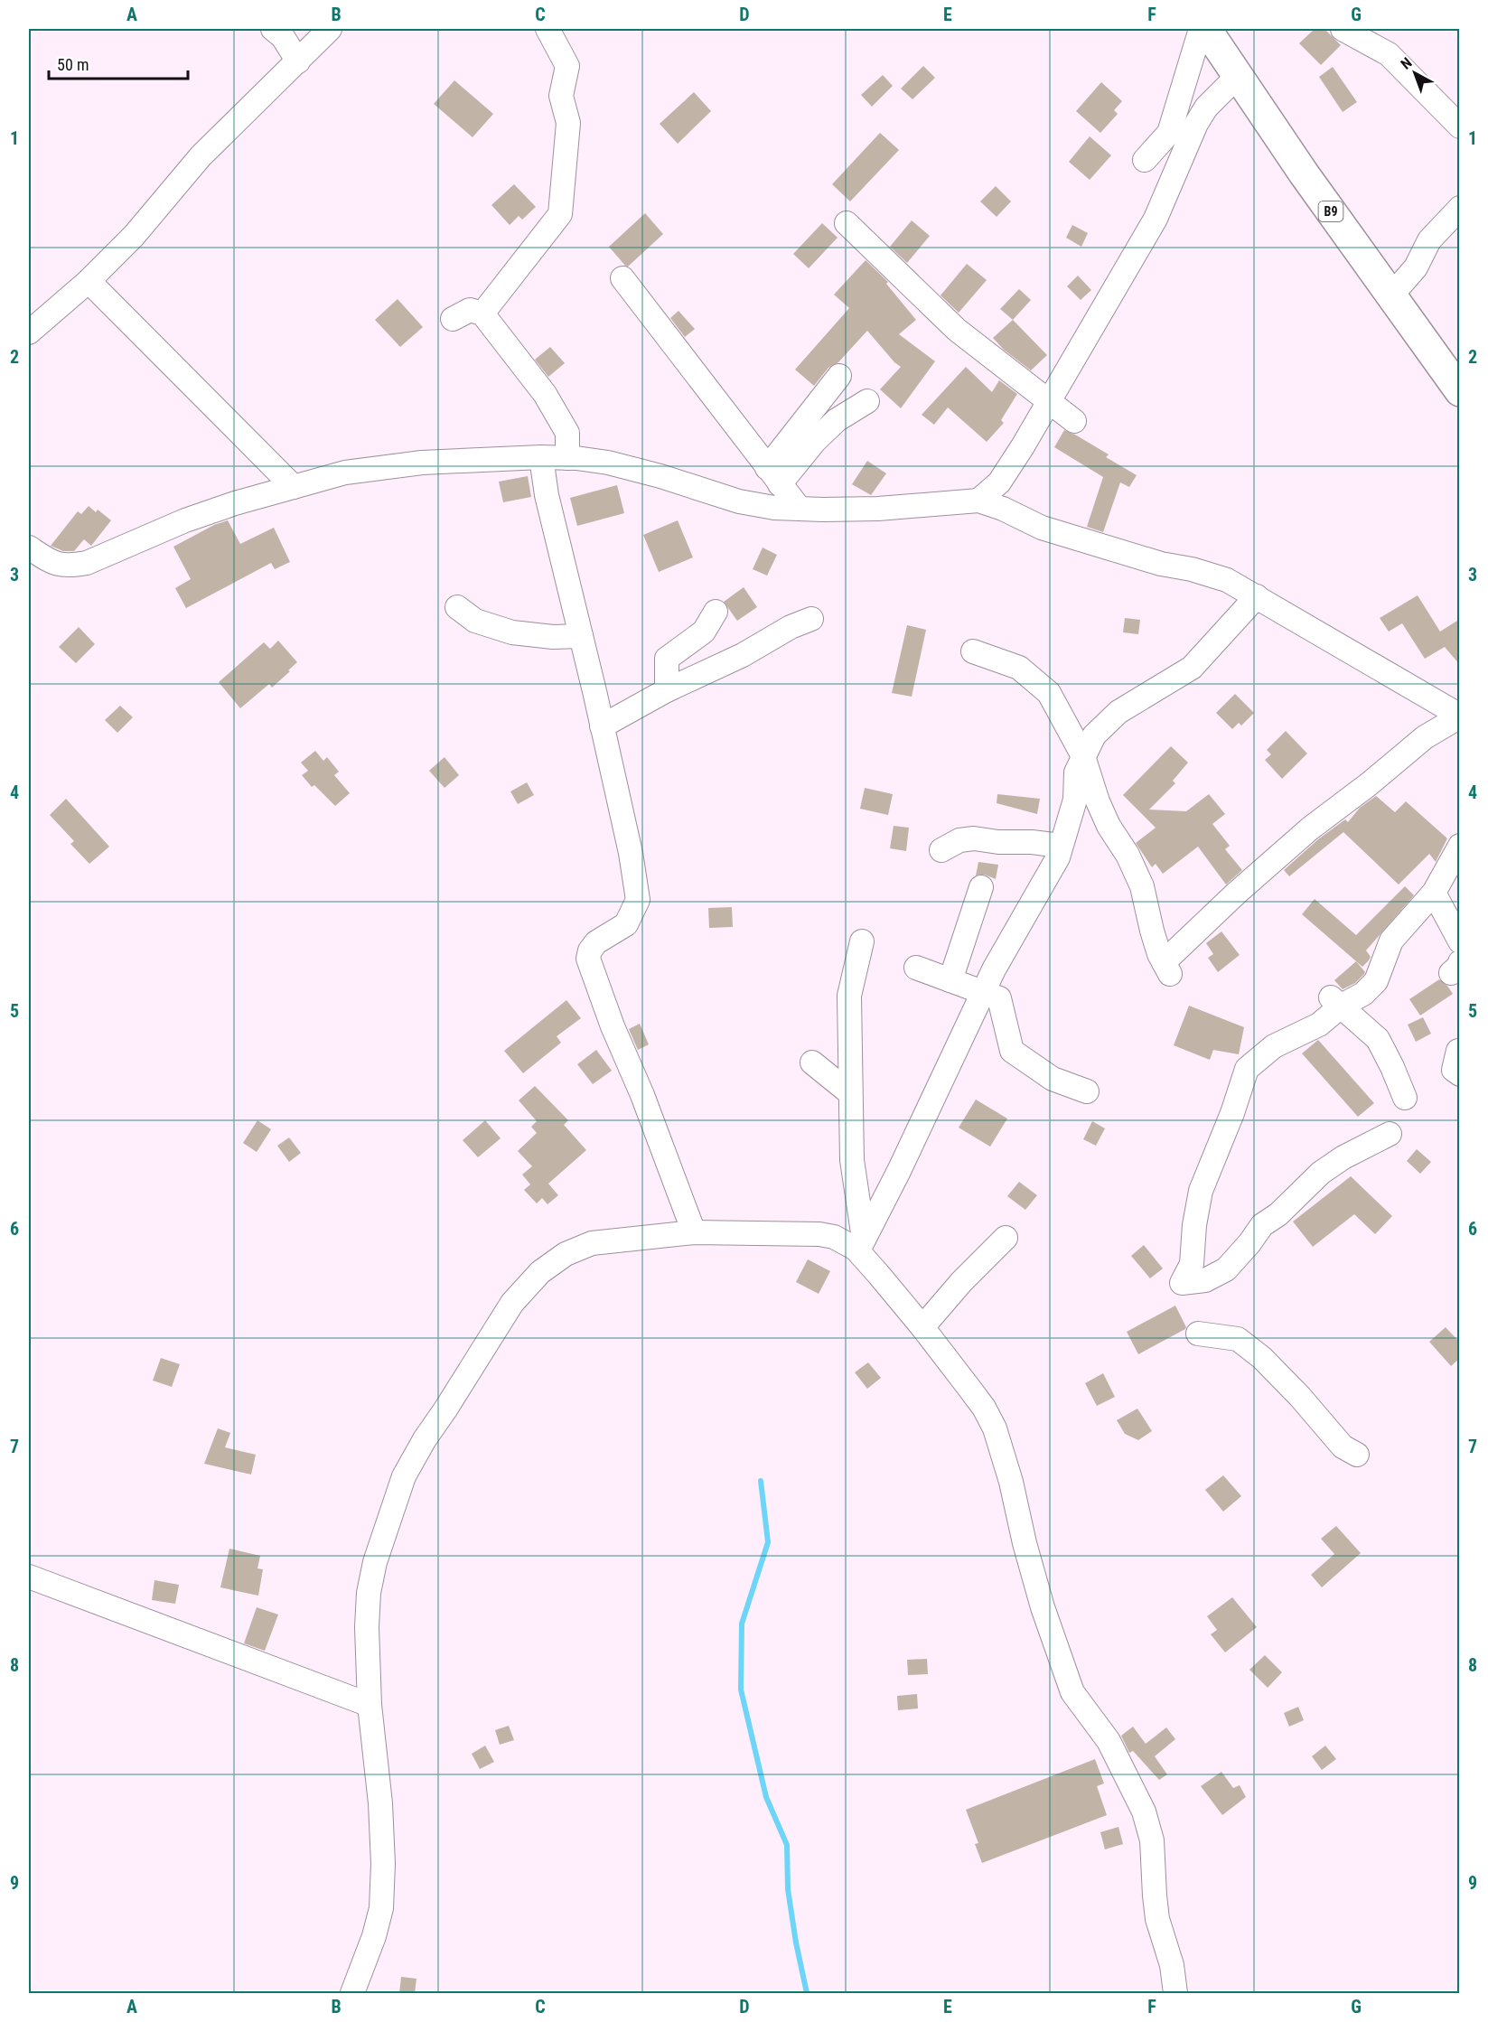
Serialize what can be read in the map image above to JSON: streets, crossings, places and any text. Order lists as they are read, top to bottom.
{
  "streets": {
    "highway": ["B9"]
  },
  "scale_bar": "50 m",
  "north": "top left",
  "grid": {
    "columns": [
      "A",
      "B",
      "C",
      "D",
      "E",
      "F",
      "G"
    ],
    "rows": [
      "1",
      "2",
      "3",
      "4",
      "5",
      "6",
      "7",
      "8",
      "9"
    ]
  }
}
